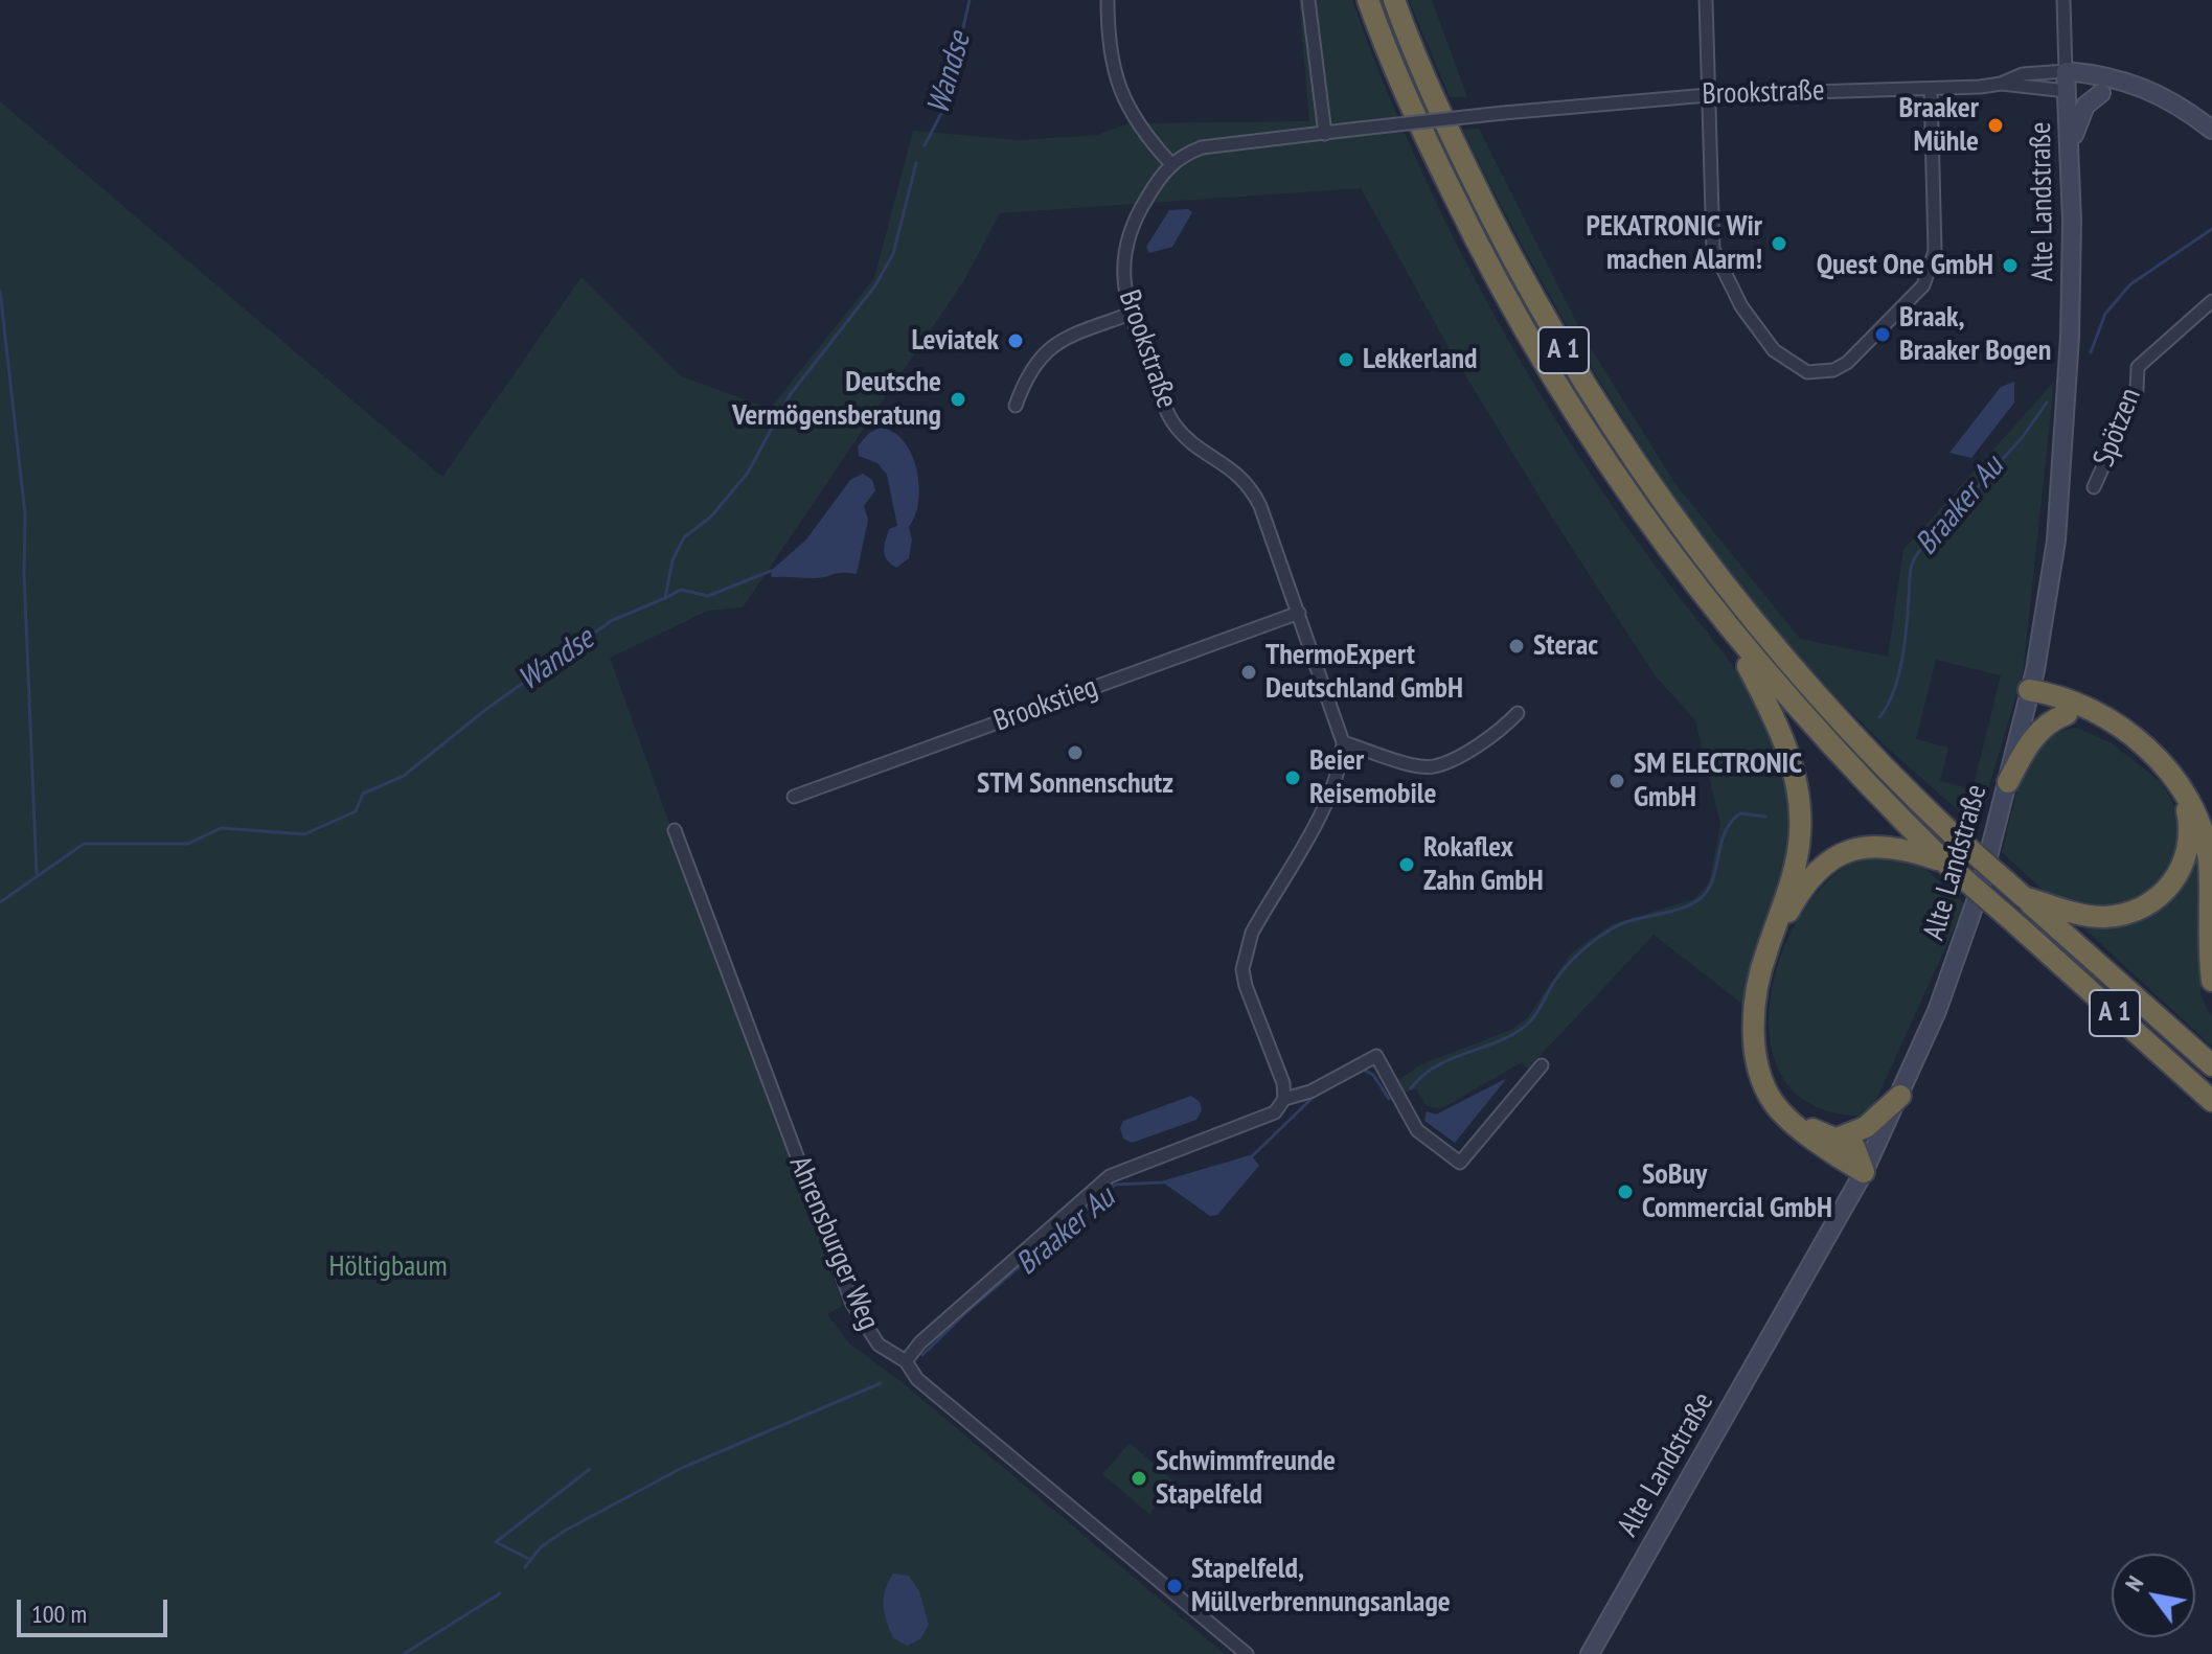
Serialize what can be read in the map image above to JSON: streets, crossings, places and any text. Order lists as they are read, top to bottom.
{
  "streets": {
    "highway": ["A 1"],
    "main road": ["Alte Landstraße"],
    "street": [
      "Brookstraße",
      "Spötzen",
      "Brookstieg",
      "Ahrensburger Weg"
    ]
  },
  "crossings": [
    ["Brookstraße", "Alte Landstraße"],
    ["Brookstraße", "Brookstieg"]
  ],
  "water": ["Wandse", "Braaker Au"],
  "parks": ["Höltigbaum"],
  "places": [
    "Braaker Mühle",
    "PEKATRONIC Wir machen Alarm!",
    "Quest One GmbH",
    "Braak, Braaker Bogen",
    "Leviatek",
    "Lekkerland",
    "Deutsche Vermögensberatung",
    "Sterac",
    "ThermoExpert Deutschland GmbH",
    "STM Sonnenschutz",
    "Beier Reisemobile",
    "SM ELECTRONIC GmbH",
    "Rokaflex Zahn GmbH",
    "SoBuy Commercial GmbH",
    "Schwimmfreunde Stapelfeld",
    "Stapelfeld, Müllverbrennungsanlage"
  ],
  "scale_bar": "100 m",
  "north": "top left"
}
